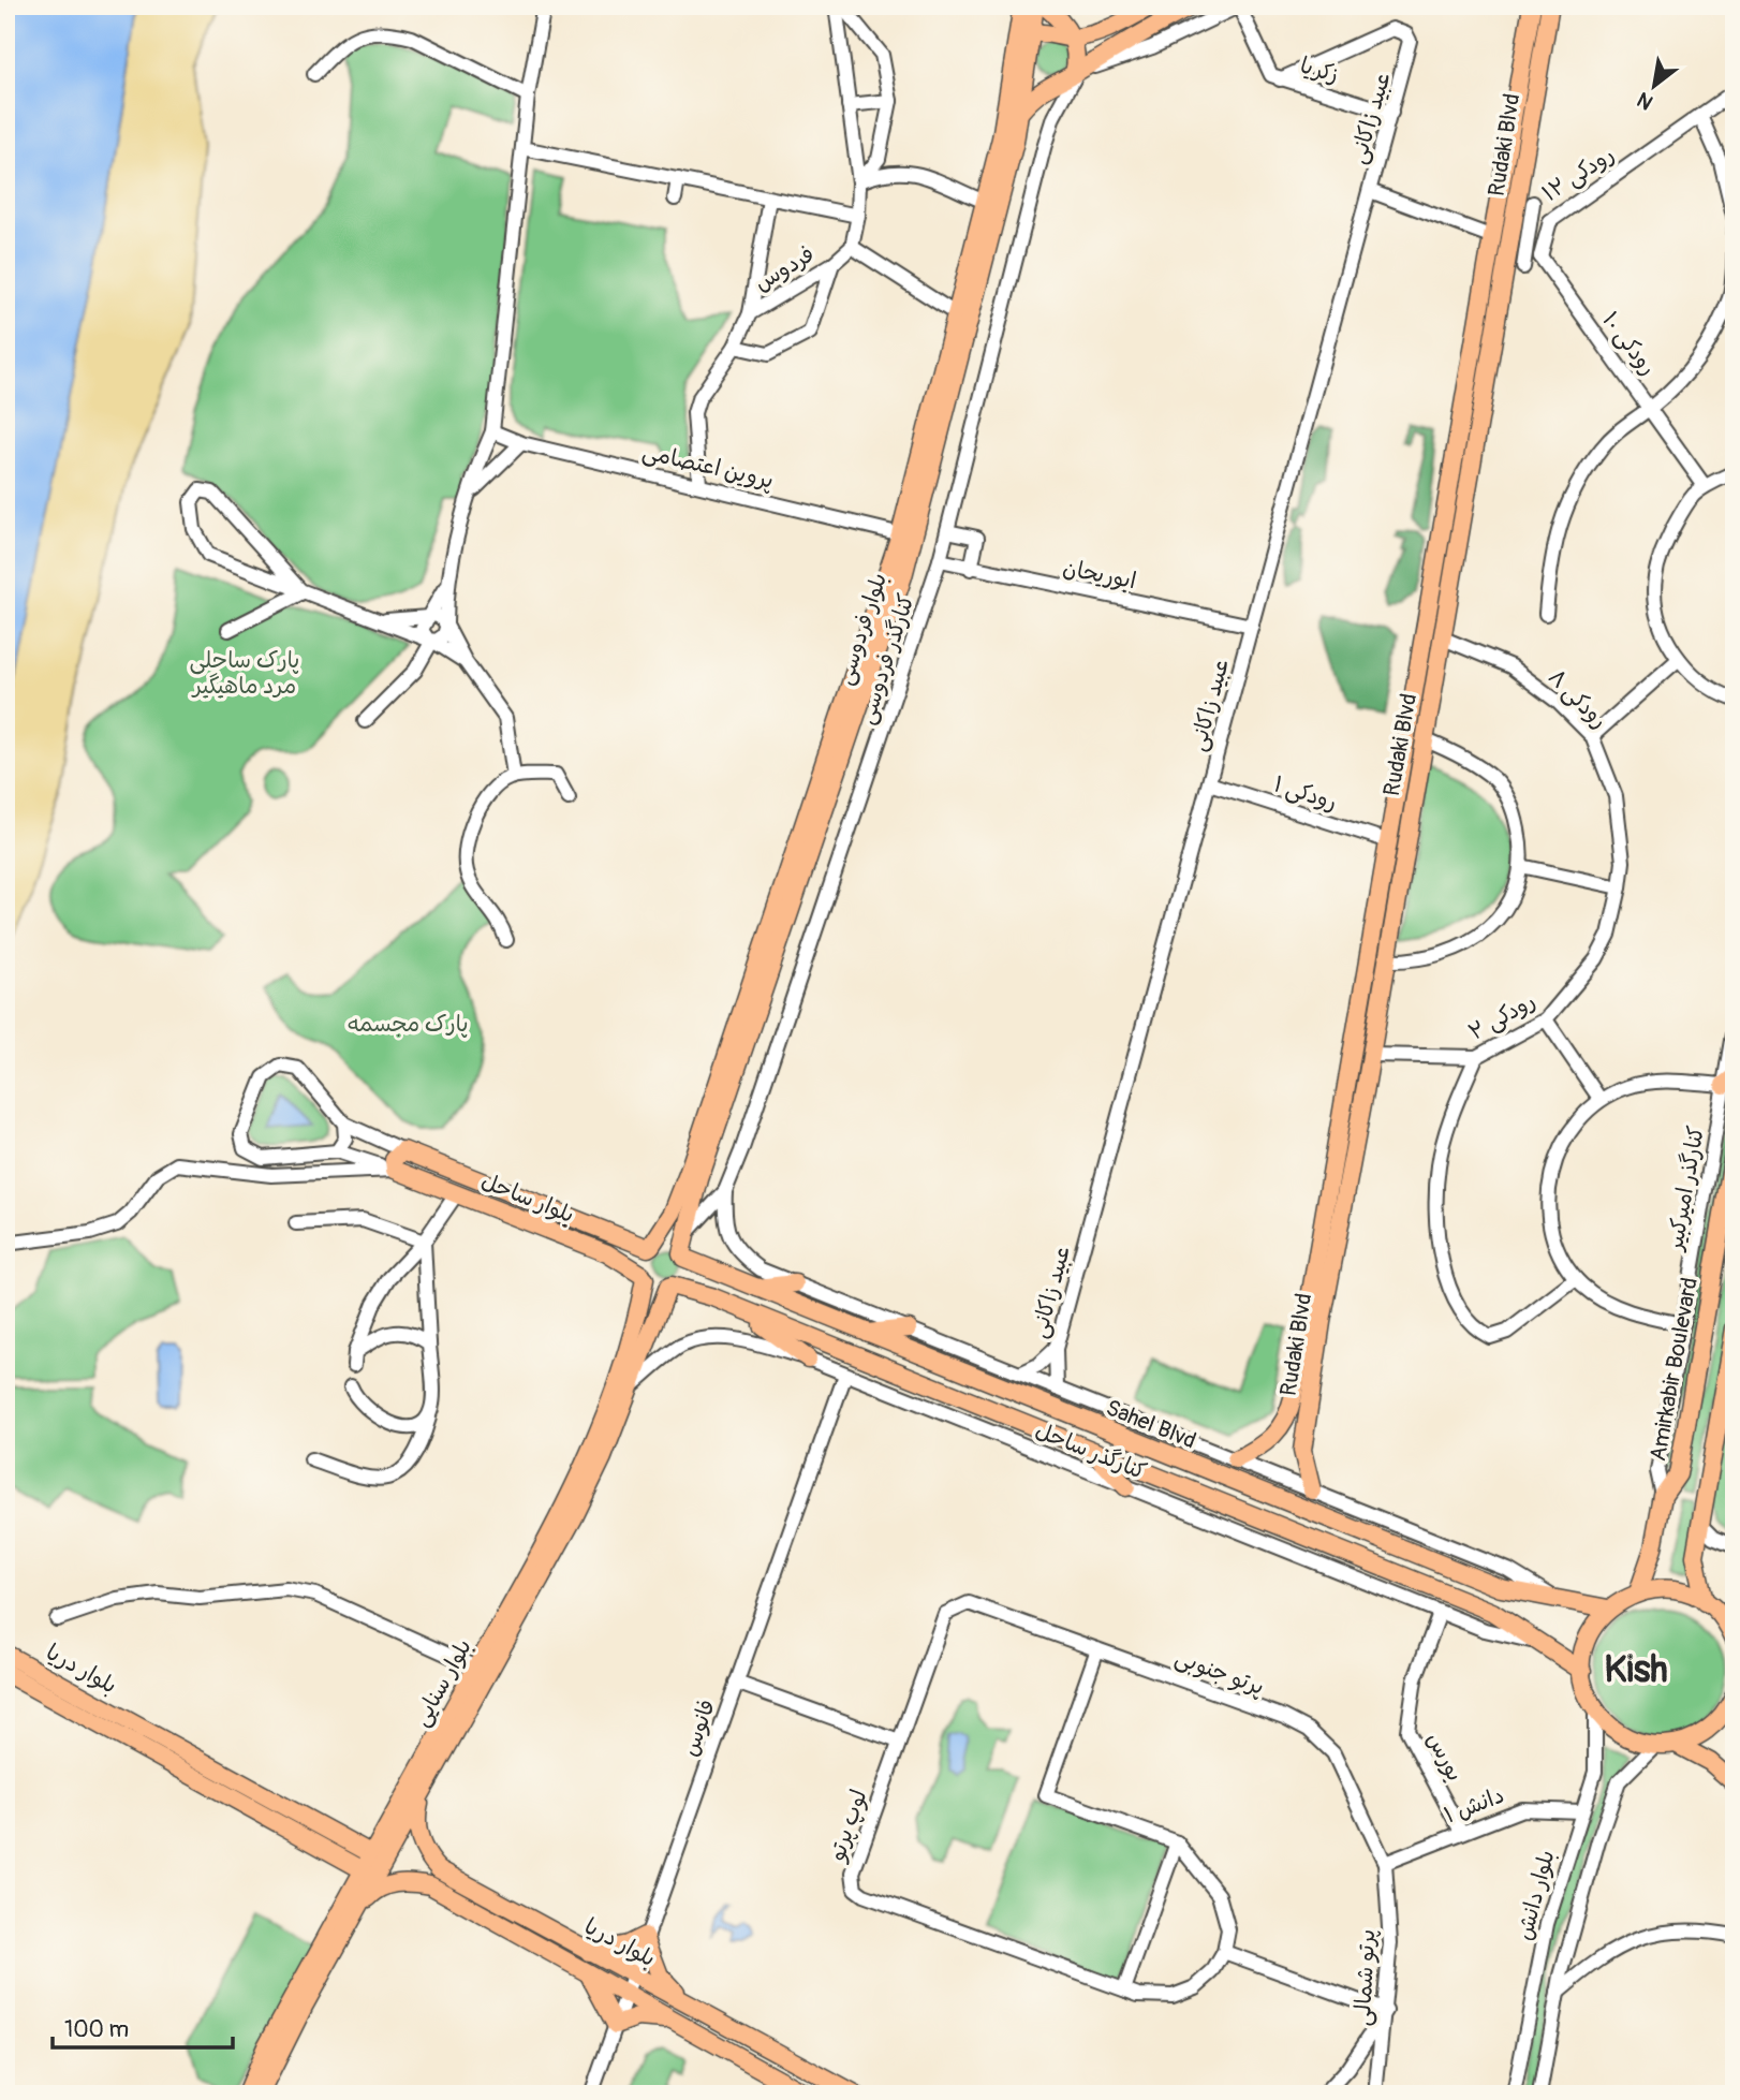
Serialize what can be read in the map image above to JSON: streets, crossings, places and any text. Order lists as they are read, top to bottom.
{
  "streets": {
    "main road": [
      "Rudaki Blvd",
      "بلوار فردوسی",
      "بلوار ساحل",
      "Amirkabir Boulevard",
      "Sahel Blvd",
      "بلوار دریا",
      "بلوار سنایی"
    ],
    "street": [
      "زکریا",
      "عبید زاکانی",
      "رودکی ۱۲",
      "فردوس",
      "رودکی ۱۰",
      "پروین اعتصامی",
      "ابوریحان",
      "کنارگذر فردوسی",
      "رودکی ۸",
      "رودکی ۱",
      "رودکی ۲",
      "کنارگذر امیرکبیر",
      "کنارگذر ساحل",
      "پرتو جنوبی",
      "فانوس",
      "بورس",
      "دانش ۱",
      "لوپ پرتو",
      "بلوار دانش",
      "پرتو شمالی"
    ]
  },
  "crossings": [
    ["زکریا", "عبید زاکانی"],
    ["عبید زاکانی", "ابوریحان"],
    ["عبید زاکانی", "رودکی ۱"],
    ["عبید زاکانی", "کنارگذر ساحل"],
    ["Rudaki Blvd", "رودکی ۱۲"],
    ["Rudaki Blvd", "رودکی ۸"],
    ["Rudaki Blvd", "رودکی ۱"],
    ["Rudaki Blvd", "رودکی ۲"],
    ["Rudaki Blvd", "کنارگذر ساحل"],
    ["فردوس", "پروین اعتصامی"],
    ["پروین اعتصامی", "بلوار فردوسی"],
    ["ابوریحان", "کنارگذر فردوسی"],
    ["بلوار فردوسی", "کنارگذر فردوسی"],
    ["بلوار فردوسی", "بلوار ساحل"],
    ["بلوار فردوسی", "Sahel Blvd"],
    ["بلوار فردوسی", "بلوار سنایی"],
    ["کنارگذر فردوسی", "کنارگذر ساحل"],
    ["رودکی ۸", "رودکی ۲"],
    ["کنارگذر امیرکبیر", "Amirkabir Boulevard"],
    ["بلوار ساحل", "Sahel Blvd"],
    ["بلوار ساحل", "بلوار سنایی"],
    ["Sahel Blvd", "کنارگذر ساحل"],
    ["Sahel Blvd", "بلوار سنایی"],
    ["کنارگذر ساحل", "بلوار سنایی"],
    ["کنارگذر ساحل", "فانوس"],
    ["کنارگذر ساحل", "بورس"],
    ["بلوار دریا", "بلوار سنایی"],
    ["بلوار دریا", "فانوس"],
    ["پرتو جنوبی", "دانش ۱"],
    ["پرتو جنوبی", "لوپ پرتو"],
    ["پرتو جنوبی", "پرتو شمالی"],
    ["بورس", "دانش ۱"],
    ["دانش ۱", "بلوار دانش"],
    ["دانش ۱", "پرتو شمالی"]
  ],
  "districts": ["Kish"],
  "parks": ["پارک ساحلی مرد ماهیگیر", "پارک مجسمه"],
  "scale_bar": "100 m",
  "north": "bottom left"
}
